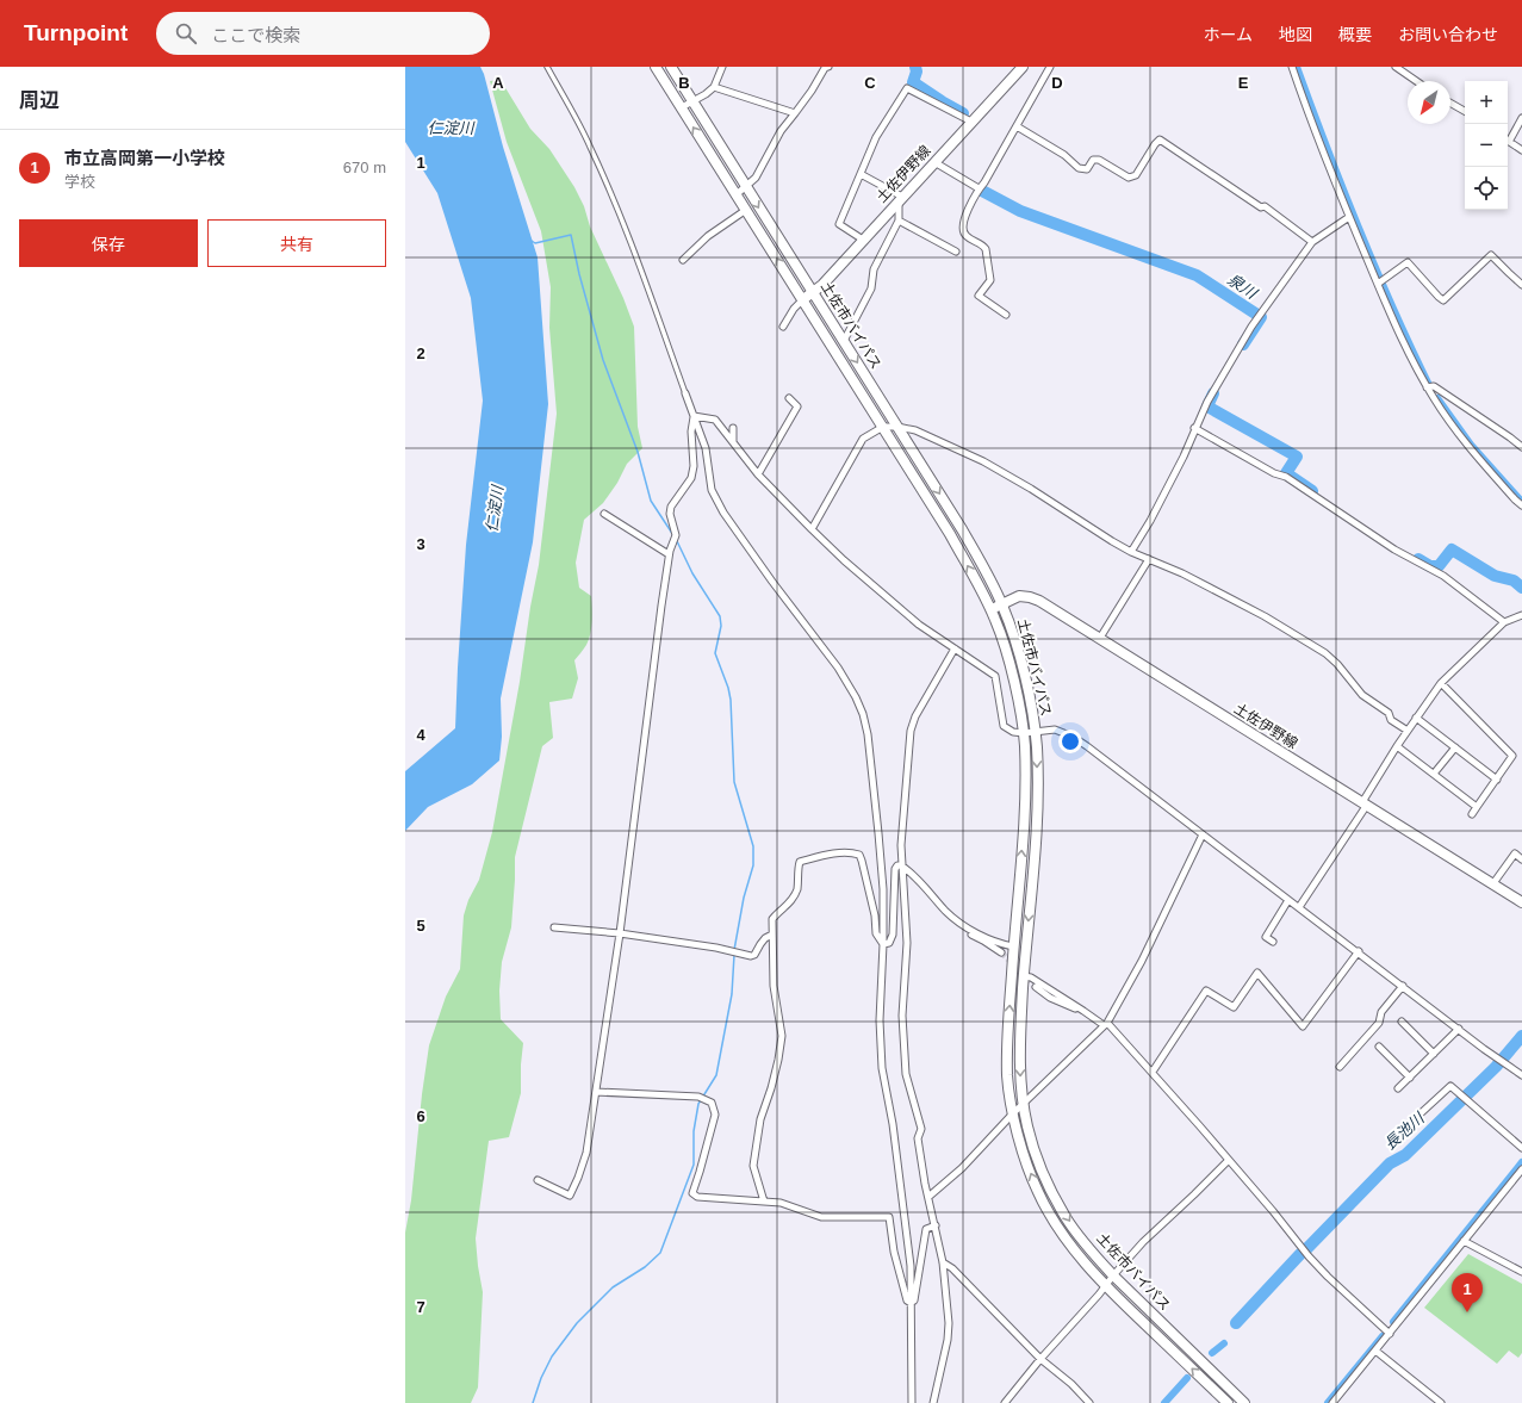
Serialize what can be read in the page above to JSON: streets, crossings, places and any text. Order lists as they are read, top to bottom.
{
  "streets": {
    "main road": ["土佐伊野線", "土佐市バイパス"]
  },
  "crossings": [
    ["土佐伊野線", "土佐市バイパス"]
  ],
  "water": ["仁淀川", "泉川", "長池川"],
  "north": "bottom left",
  "page": {
    "header": "Turnpoint",
    "search": "ここで検索",
    "nav": [
      "ホーム",
      "地図",
      "概要",
      "お問い合わせ"
    ],
    "heading": "周辺",
    "map_buttons": ["+", "−"],
    "list": [
      {
        "mark": "1",
        "name": "市立高岡第一小学校",
        "note": "学校",
        "value": "670 m"
      }
    ],
    "buttons": ["保存", "共有"],
    "pins": "1"
  },
  "grid": {
    "columns": [
      "A",
      "B",
      "C",
      "D",
      "E"
    ],
    "rows": [
      "1",
      "2",
      "3",
      "4",
      "5",
      "6",
      "7"
    ]
  }
}
